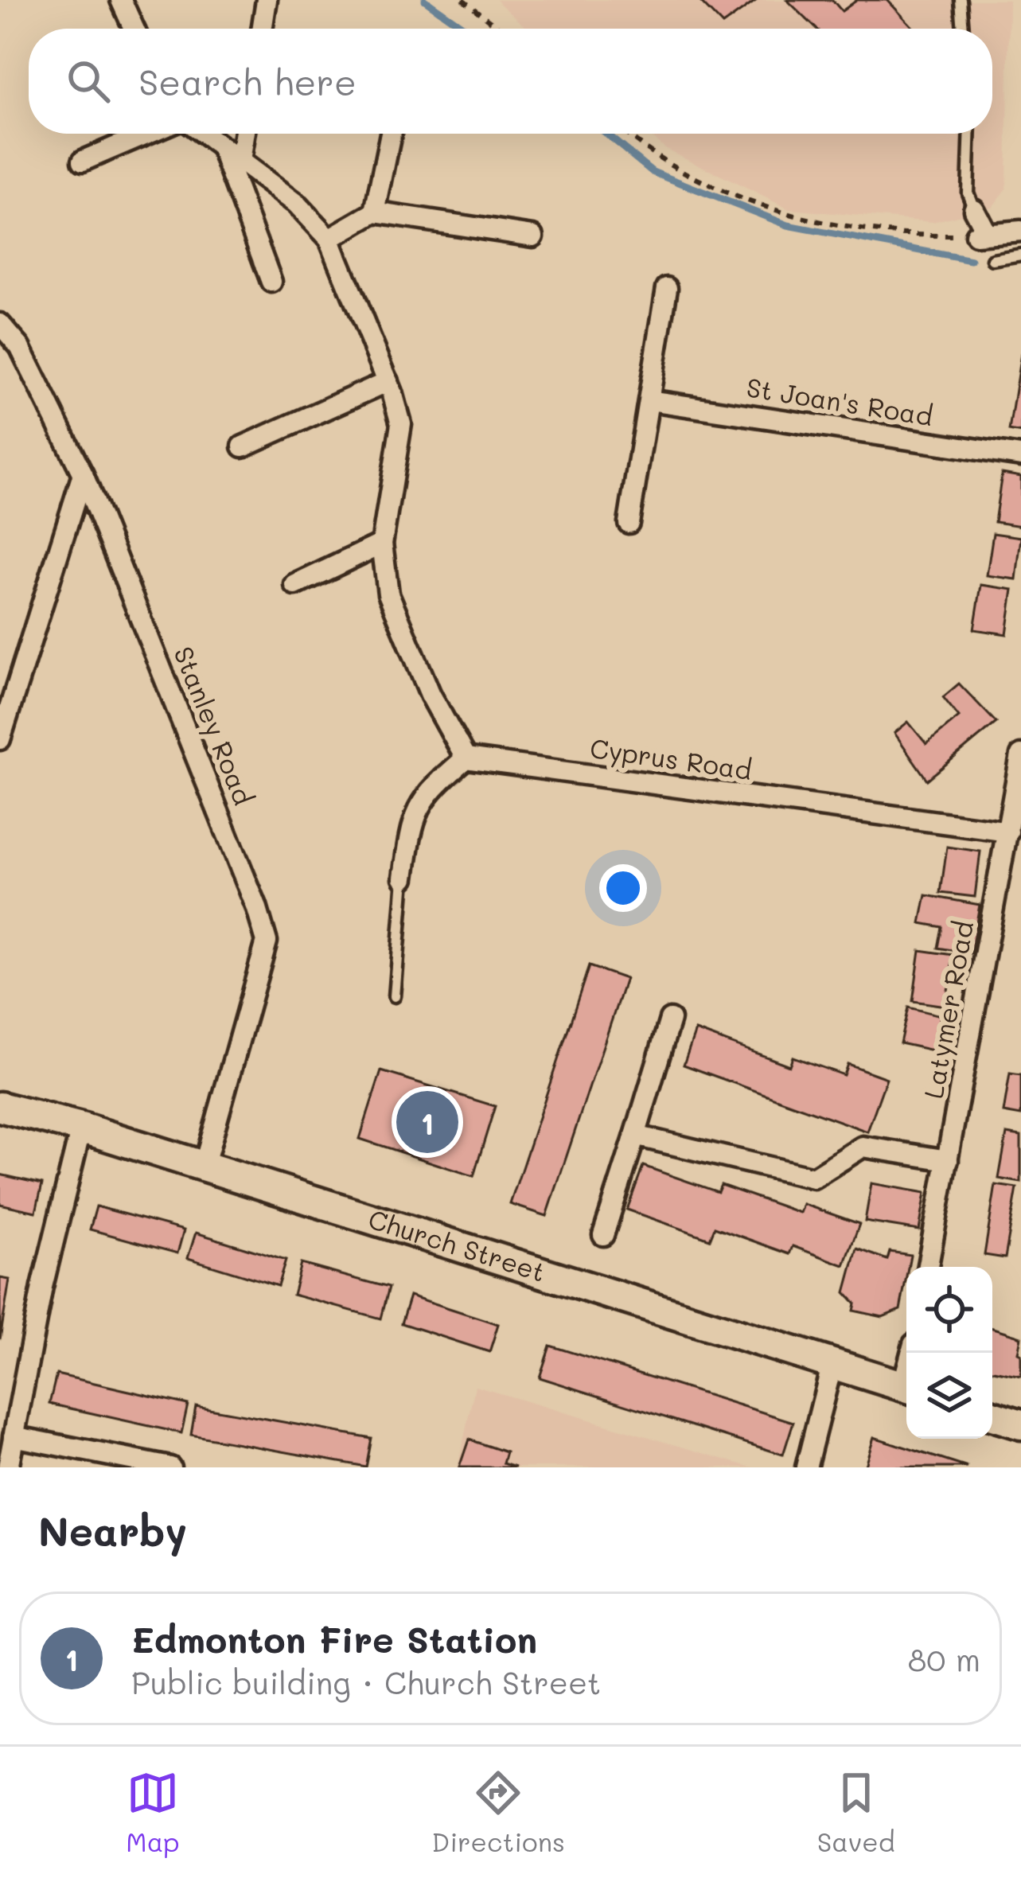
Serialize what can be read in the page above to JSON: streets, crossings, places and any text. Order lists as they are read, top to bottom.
{
  "streets": {
    "main road": ["Church Street"],
    "street": [
      "St Joan's Road",
      "Stanley Road",
      "Cyprus Road",
      "Latymer Road"
    ]
  },
  "crossings": [
    ["Stanley Road", "Church Street"],
    ["Cyprus Road", "Latymer Road"]
  ],
  "page": {
    "search": "Search here",
    "pins": "1",
    "heading": "Nearby",
    "list": [
      {
        "mark": "1",
        "name": "Edmonton Fire Station",
        "note": "Public building · Church Street",
        "value": "80 m"
      }
    ],
    "nav": ["Map", "Directions", "Saved"]
  }
}
